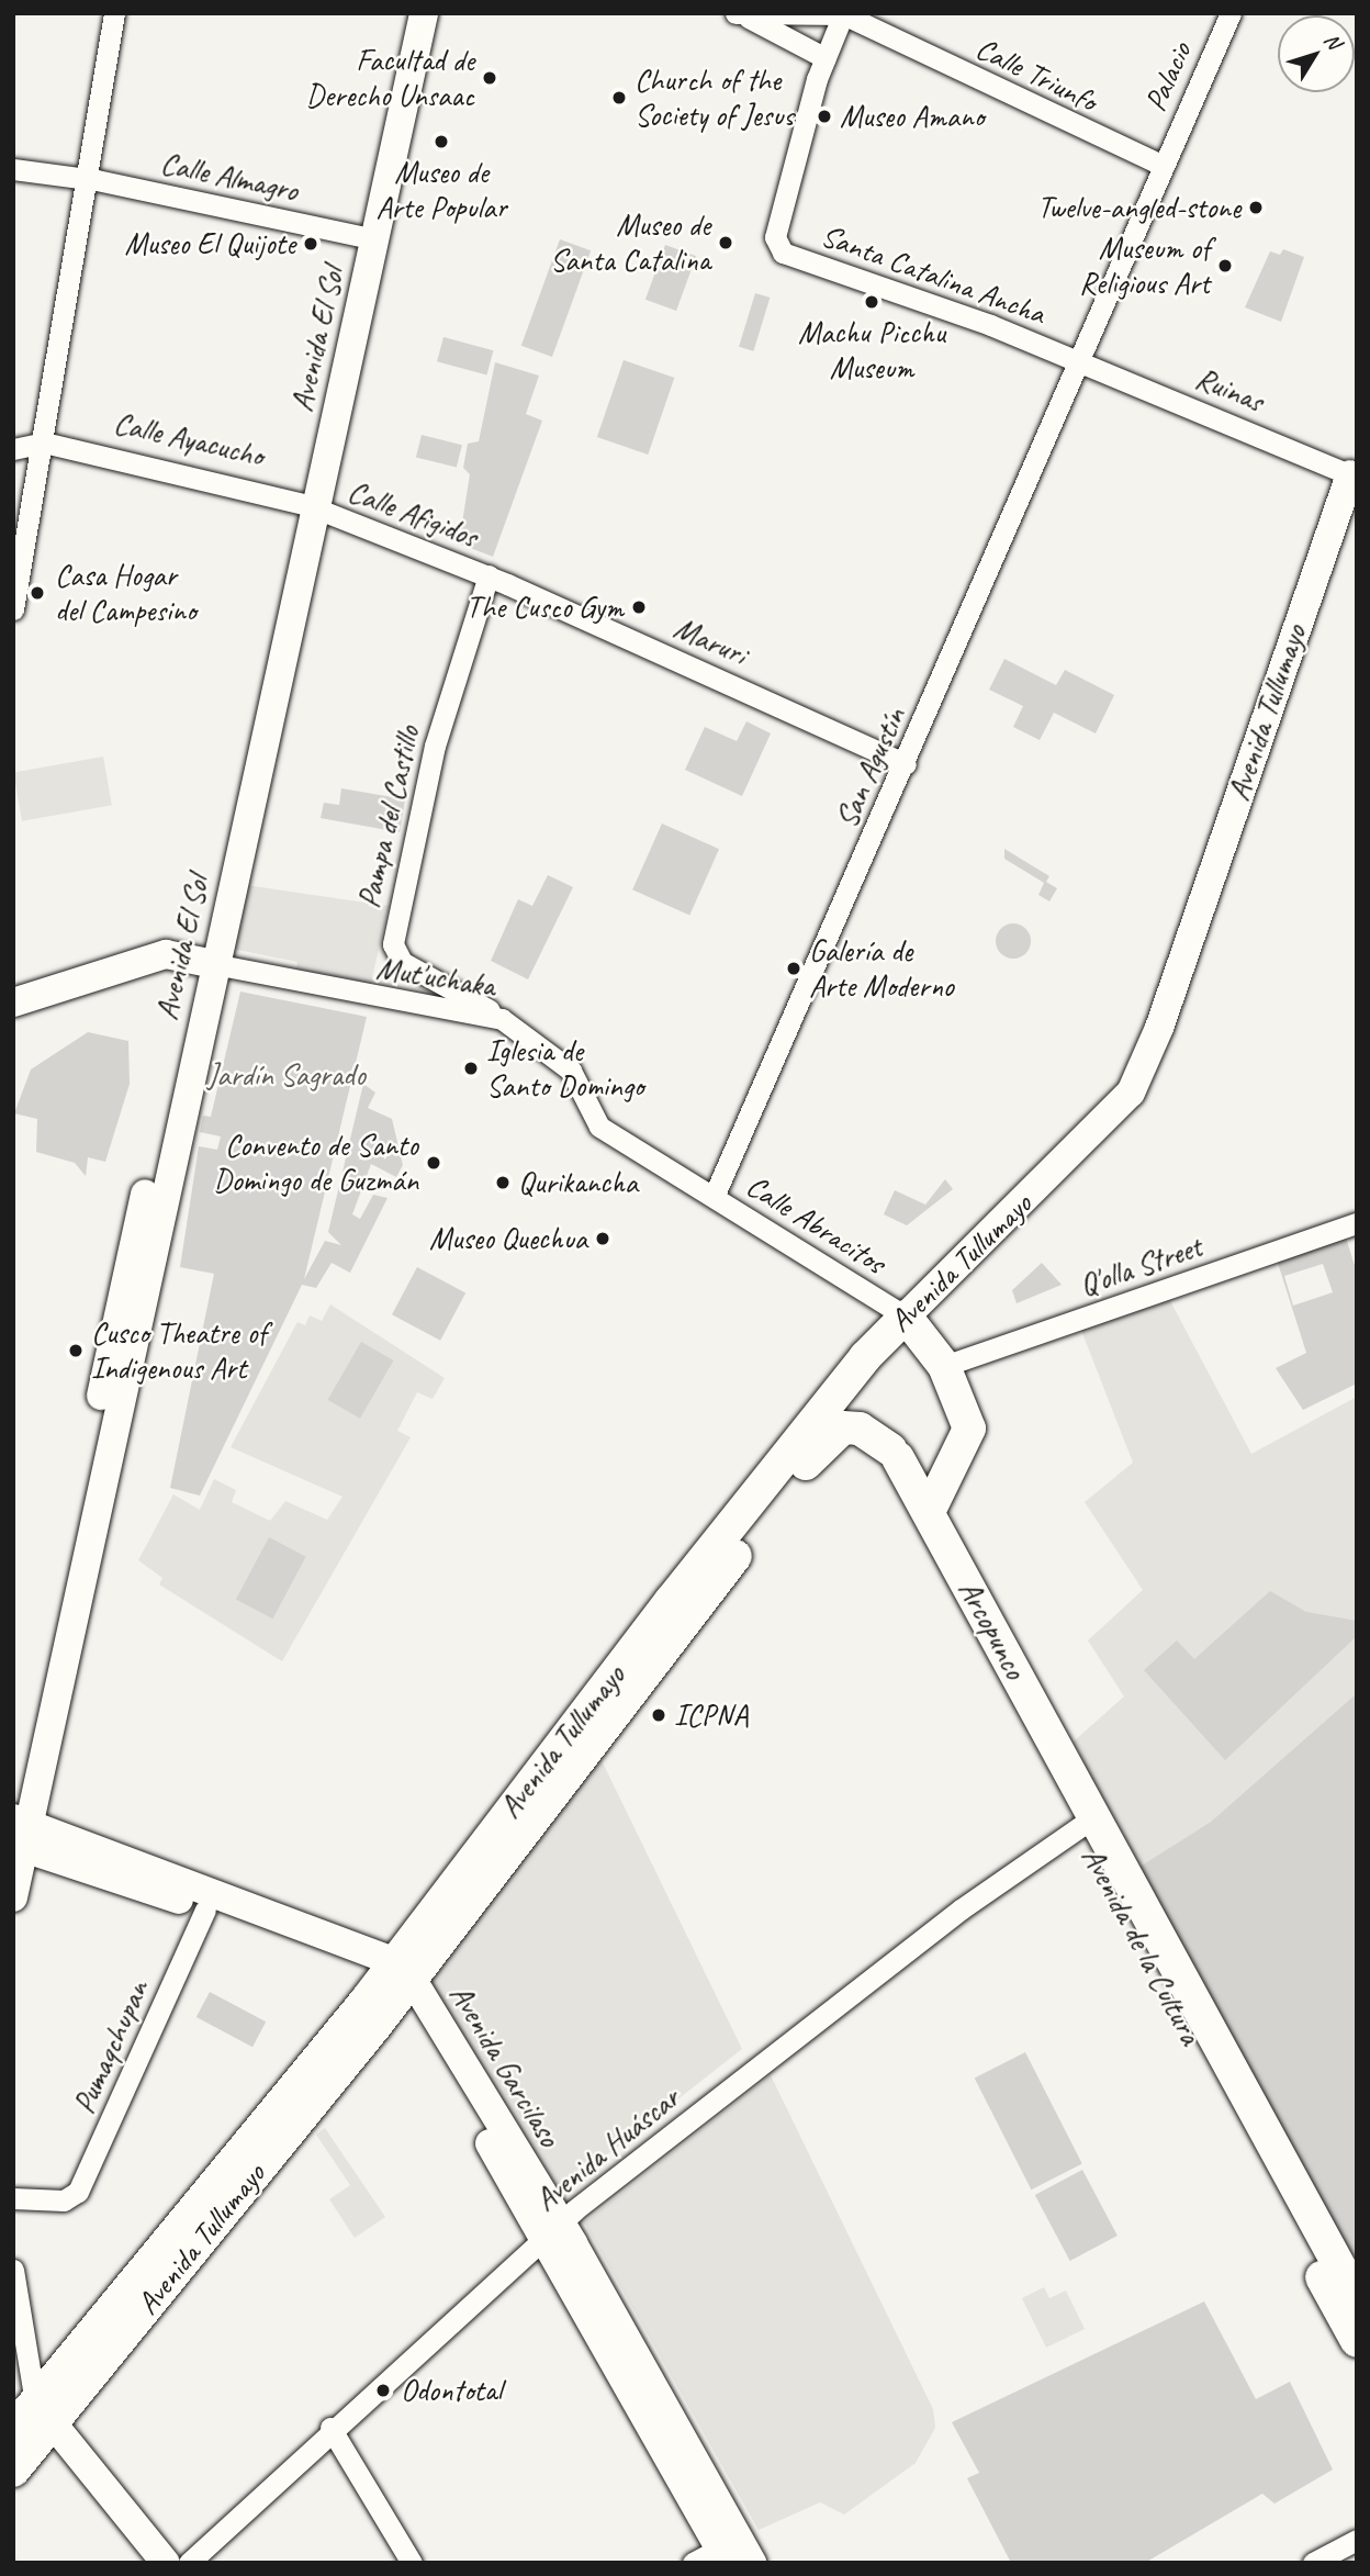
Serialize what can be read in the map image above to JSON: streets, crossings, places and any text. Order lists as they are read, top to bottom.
{
  "streets": {
    "main road": ["Avenida Tullumayo", "Arcopunco", "Avenida de la Cultura"],
    "street": [
      "Calle Triunfo",
      "Palacio",
      "Calle Almagro",
      "Santa Catalina Ancha",
      "Avenida El Sol",
      "Ruinas",
      "Calle Ayacucho",
      "Calle Afigidos",
      "Maruri",
      "San Agustín",
      "Pampa del Castillo",
      "Mut'uchaka",
      "Calle Abracitos",
      "Q'olla Street",
      "Pumaqchupan",
      "Avenida Garcilaso",
      "Avenida Huáscar"
    ]
  },
  "crossings": [
    ["Calle Triunfo", "Palacio"],
    ["Palacio", "Santa Catalina Ancha"],
    ["Palacio", "Ruinas"],
    ["Palacio", "San Agustín"],
    ["Calle Almagro", "Avenida El Sol"],
    ["Santa Catalina Ancha", "Ruinas"],
    ["Santa Catalina Ancha", "San Agustín"],
    ["Avenida El Sol", "Calle Ayacucho"],
    ["Avenida El Sol", "Calle Afigidos"],
    ["Avenida El Sol", "Mut'uchaka"],
    ["Ruinas", "Avenida Tullumayo"],
    ["Ruinas", "San Agustín"],
    ["Calle Ayacucho", "Calle Afigidos"],
    ["Calle Afigidos", "Maruri"],
    ["Calle Afigidos", "Pampa del Castillo"],
    ["Maruri", "San Agustín"],
    ["Maruri", "Pampa del Castillo"],
    ["Avenida Tullumayo", "Calle Abracitos"],
    ["Avenida Tullumayo", "Arcopunco"],
    ["Avenida Tullumayo", "Avenida Garcilaso"],
    ["San Agustín", "Calle Abracitos"],
    ["Pampa del Castillo", "Mut'uchaka"],
    ["Mut'uchaka", "Calle Abracitos"],
    ["Arcopunco", "Avenida de la Cultura"],
    ["Arcopunco", "Avenida Huáscar"],
    ["Avenida de la Cultura", "Avenida Huáscar"],
    ["Avenida Garcilaso", "Avenida Huáscar"]
  ],
  "parks": ["Jardín Sagrado"],
  "places": [
    "Facultad de Derecho Unsaac",
    "Church of the Society of Jesus",
    "Museo Amano",
    "Museo de Arte Popular",
    "Twelve-angled-stone",
    "Museo de Santa Catalina",
    "Museo El Quijote",
    "Museum of Religious Art",
    "Machu Picchu Museum",
    "Casa Hogar del Campesino",
    "The Cusco Gym",
    "Galería de Arte Moderno",
    "Iglesia de Santo Domingo",
    "Convento de Santo Domingo de Guzmán",
    "Qurikancha",
    "Museo Quechua",
    "Cusco Theatre of Indigenous Art",
    "ICPNA",
    "Odontotal"
  ],
  "north": "top right"
}
